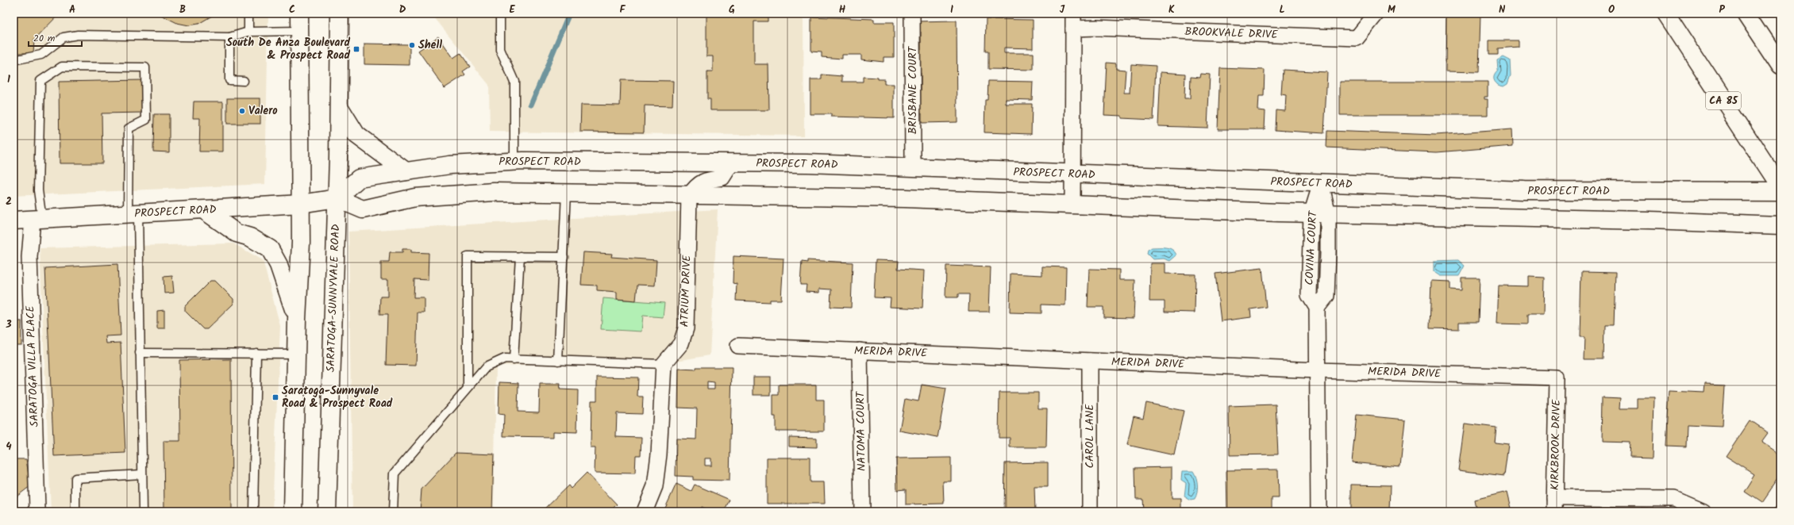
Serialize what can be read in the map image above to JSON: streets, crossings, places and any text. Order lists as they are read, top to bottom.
{
  "streets": {
    "main road": ["CA 85", "PROSPECT ROAD", "SARATOGA-SUNNYVALE ROAD"],
    "street": [
      "BROOKVALE DRIVE",
      "BRISBANE COURT",
      "COVINA COURT",
      "ATRIUM DRIVE",
      "MERIDA DRIVE",
      "SARATOGA VILLA PLACE",
      "NATOMA COURT",
      "CAROL LANE",
      "KIRKBROOK DRIVE"
    ]
  },
  "crossings": [
    ["BRISBANE COURT", "PROSPECT ROAD"],
    ["PROSPECT ROAD", "COVINA COURT"],
    ["PROSPECT ROAD", "SARATOGA-SUNNYVALE ROAD"],
    ["PROSPECT ROAD", "SARATOGA VILLA PLACE"],
    ["MERIDA DRIVE", "NATOMA COURT"],
    ["MERIDA DRIVE", "CAROL LANE"],
    ["MERIDA DRIVE", "KIRKBROOK DRIVE"]
  ],
  "places": {
    "other": ["Shell", "Valero"],
    "transit": ["South De Anza Boulevard & Prospect Road", "Saratoga-Sunnyvale Road & Prospect Road"]
  },
  "scale_bar": "20 m",
  "grid": {
    "columns": [
      "A",
      "B",
      "C",
      "D",
      "E",
      "F",
      "G",
      "H",
      "I",
      "J",
      "K",
      "L",
      "M",
      "N",
      "O",
      "P"
    ],
    "rows": [
      "1",
      "2",
      "3",
      "4"
    ]
  }
}
